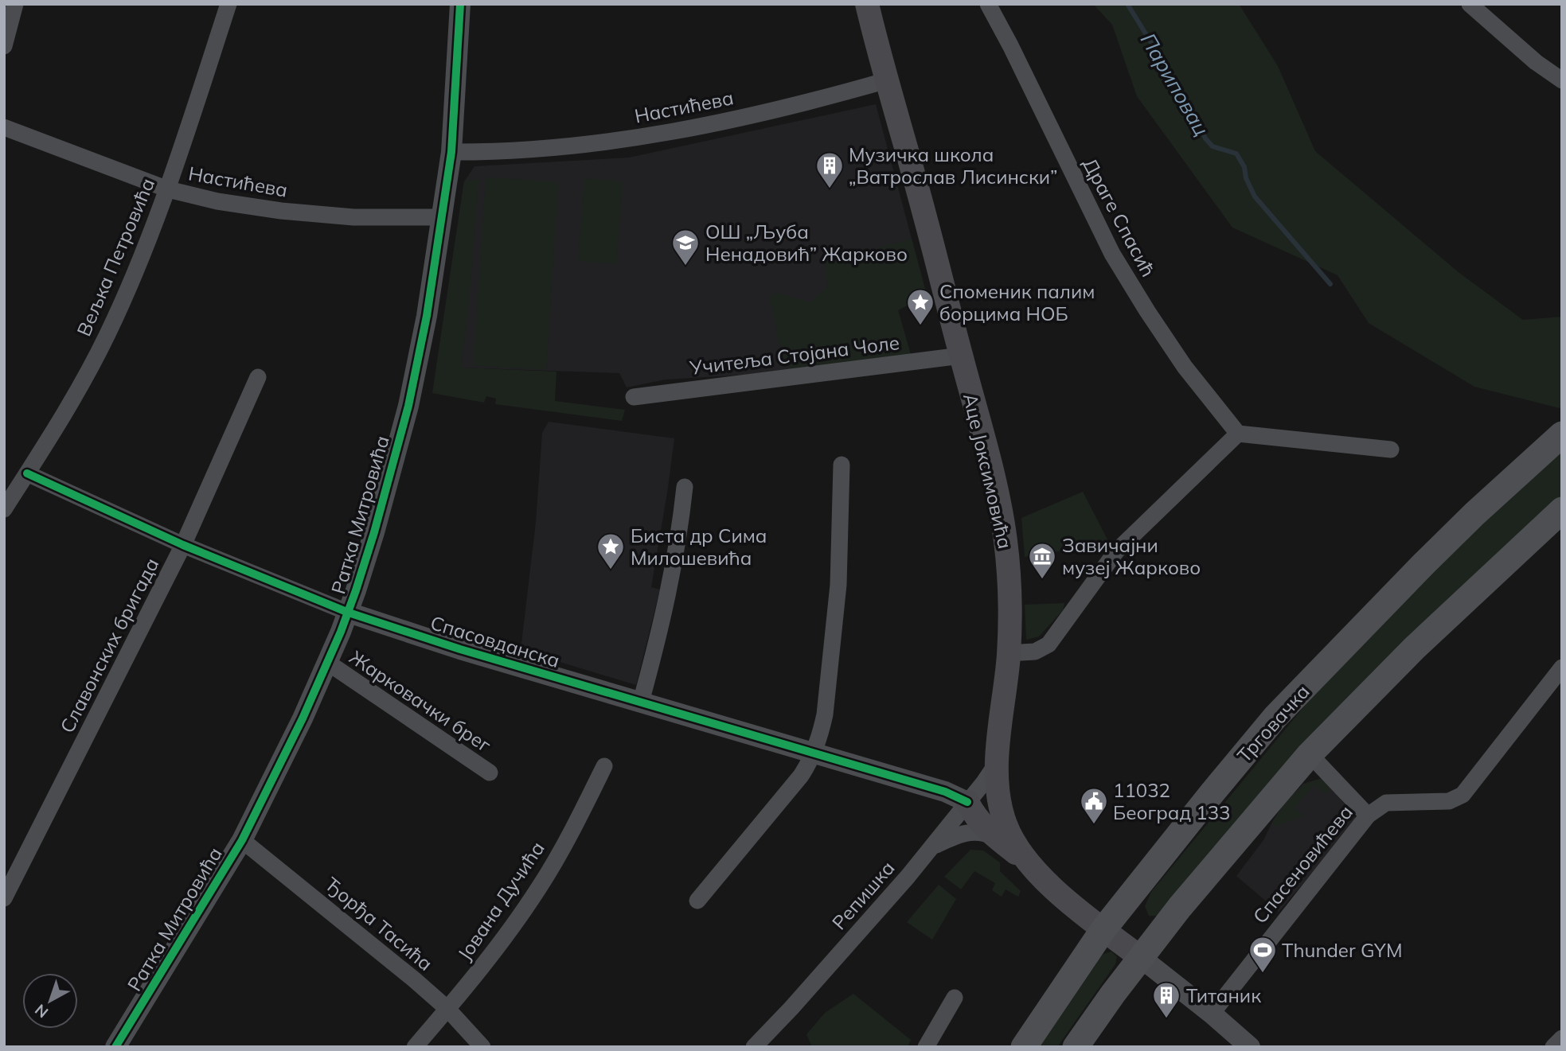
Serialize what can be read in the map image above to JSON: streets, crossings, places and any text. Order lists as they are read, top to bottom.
{
  "streets": {
    "main road": ["Аце Јоксимовића", "Трговачка"],
    "street": [
      "Настићева",
      "Драге Спасић",
      "Вељка Петровића",
      "Учитеља Стојана Чоле",
      "Ратка Митровића",
      "Спасовданска",
      "Славонских бригада",
      "Жарковачки брег",
      "Спасеновићева",
      "Репишка",
      "Јована Дучића",
      "Ђорђа Тасића"
    ]
  },
  "crossings": [
    ["Настићева", "Вељка Петровића"],
    ["Настићева", "Аце Јоксимовића"],
    ["Настићева", "Ратка Митровића"],
    ["Вељка Петровића", "Спасовданска"],
    ["Учитеља Стојана Чоле", "Аце Јоксимовића"],
    ["Аце Јоксимовића", "Трговачка"],
    ["Аце Јоксимовића", "Репишка"],
    ["Ратка Митровића", "Спасовданска"],
    ["Ратка Митровића", "Жарковачки брег"],
    ["Ратка Митровића", "Ђорђа Тасића"],
    ["Спасовданска", "Славонских бригада"],
    ["Спасовданска", "Репишка"],
    ["Јована Дучића", "Ђорђа Тасића"]
  ],
  "water": ["Париповац"],
  "places": {
    "building": ["Музичка школа „Ватрослав Лисински”", "Титаник"],
    "school or university": ["ОШ „Љуба Ненадовић” Жарково"],
    "place": ["Споменик палим борцима НОБ", "Биста др Сима Милошевића"],
    "museum": ["Завичајни музеј Жарково"],
    "public building": ["11032 Београд 133"],
    "sports": ["Thunder GYM"]
  },
  "north": "bottom left"
}
